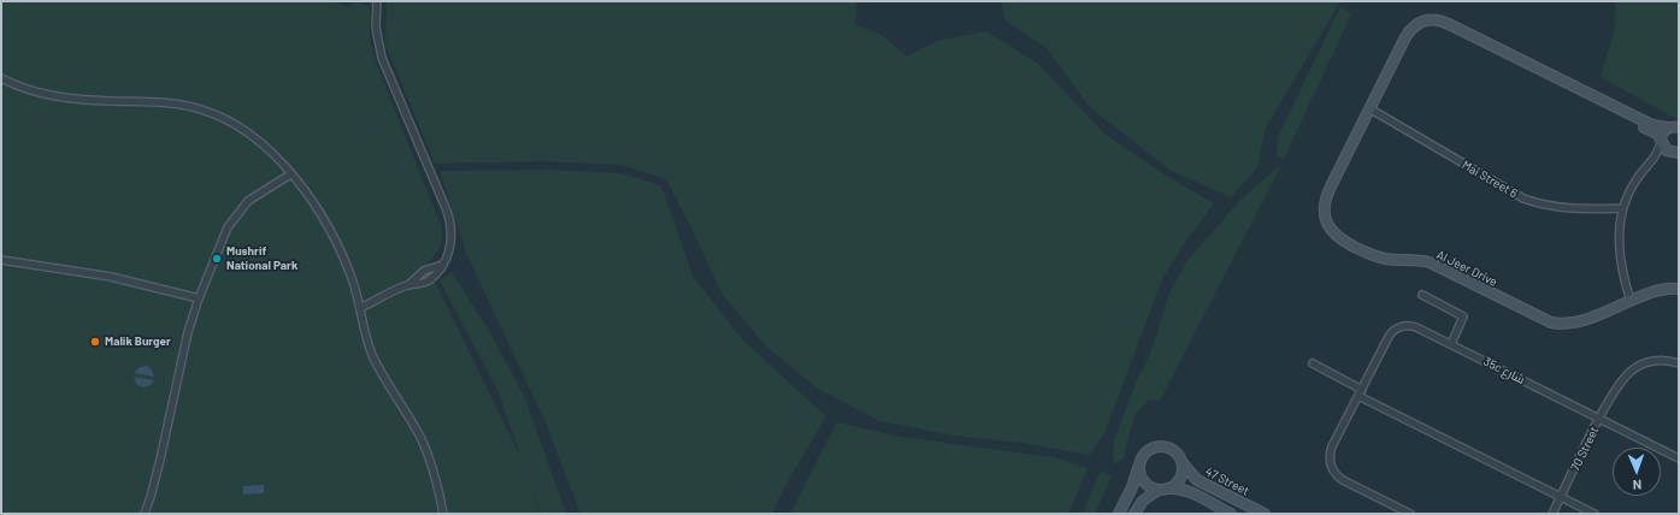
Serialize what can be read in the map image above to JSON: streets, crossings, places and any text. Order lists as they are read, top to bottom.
{
  "streets": {
    "street": [
      "Mai Street 6",
      "Al Jeer Drive",
      "35c شارع",
      "70 Street",
      "47 Street"
    ]
  },
  "crossings": [
    ["Mai Street 6", "Al Jeer Drive"],
    ["35c شارع", "70 Street"]
  ],
  "places": ["Mushrif National Park", "Malik Burger"],
  "north": "bottom"
}
